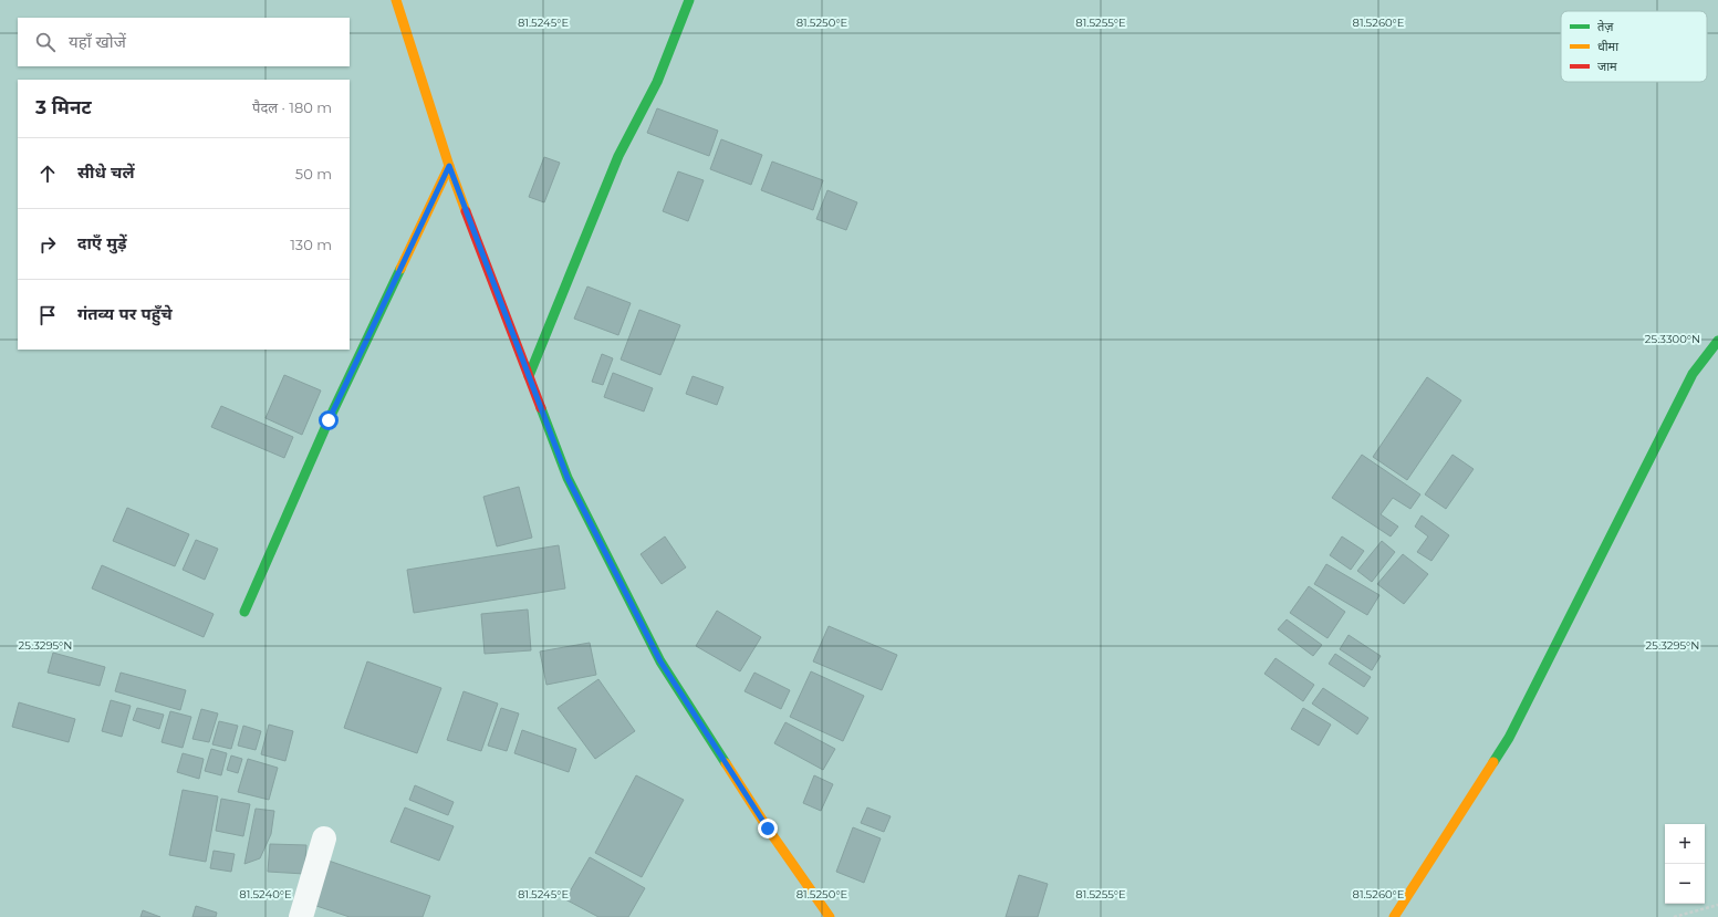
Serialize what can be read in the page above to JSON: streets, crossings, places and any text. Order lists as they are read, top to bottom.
{
  "legend": ["तेज़", "धीमा", "जाम"],
  "page": {
    "search": "यहाँ खोजें",
    "heading": ["3 मिनट", "पैदल · 180 m"],
    "list": [
      ["सीधे चलें", "50 m"],
      ["दाएँ मुड़ें", "130 m"],
      "गंतव्य पर पहुँचे"
    ],
    "map_buttons": ["+", "−"]
  },
  "coordinates": [
    "81.5245°E",
    "81.5250°E",
    "81.5255°E",
    "81.5260°E",
    "25.3300°N",
    "25.3295°N",
    "81.5240°E"
  ]
}
